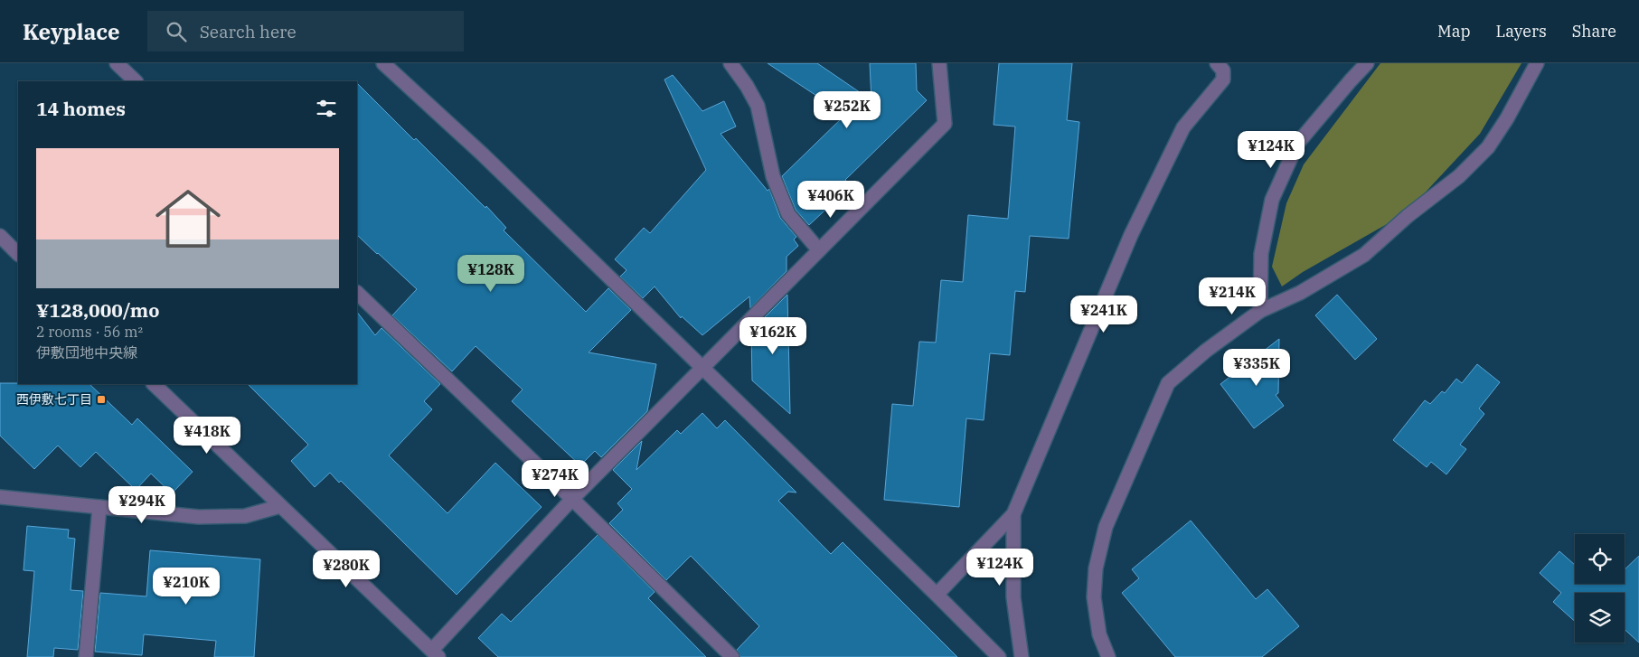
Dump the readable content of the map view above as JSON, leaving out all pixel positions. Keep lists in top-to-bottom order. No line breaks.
{"places":{"transit":["西伊敷七丁目"]},"page":{"header":"Keyplace","search":"Search here","nav":["Map","Layers","Share"],"heading":"14 homes","price":["¥252K","¥124K","¥406K","¥128K","¥214K","¥241K","¥162K","¥335K","¥418K","¥274K","¥294K","¥124K","¥280K","¥210K"],"list":[{"name":"¥128,000/mo","note":"2 rooms · 56 m² · 伊敷団地中央線"}]}}
